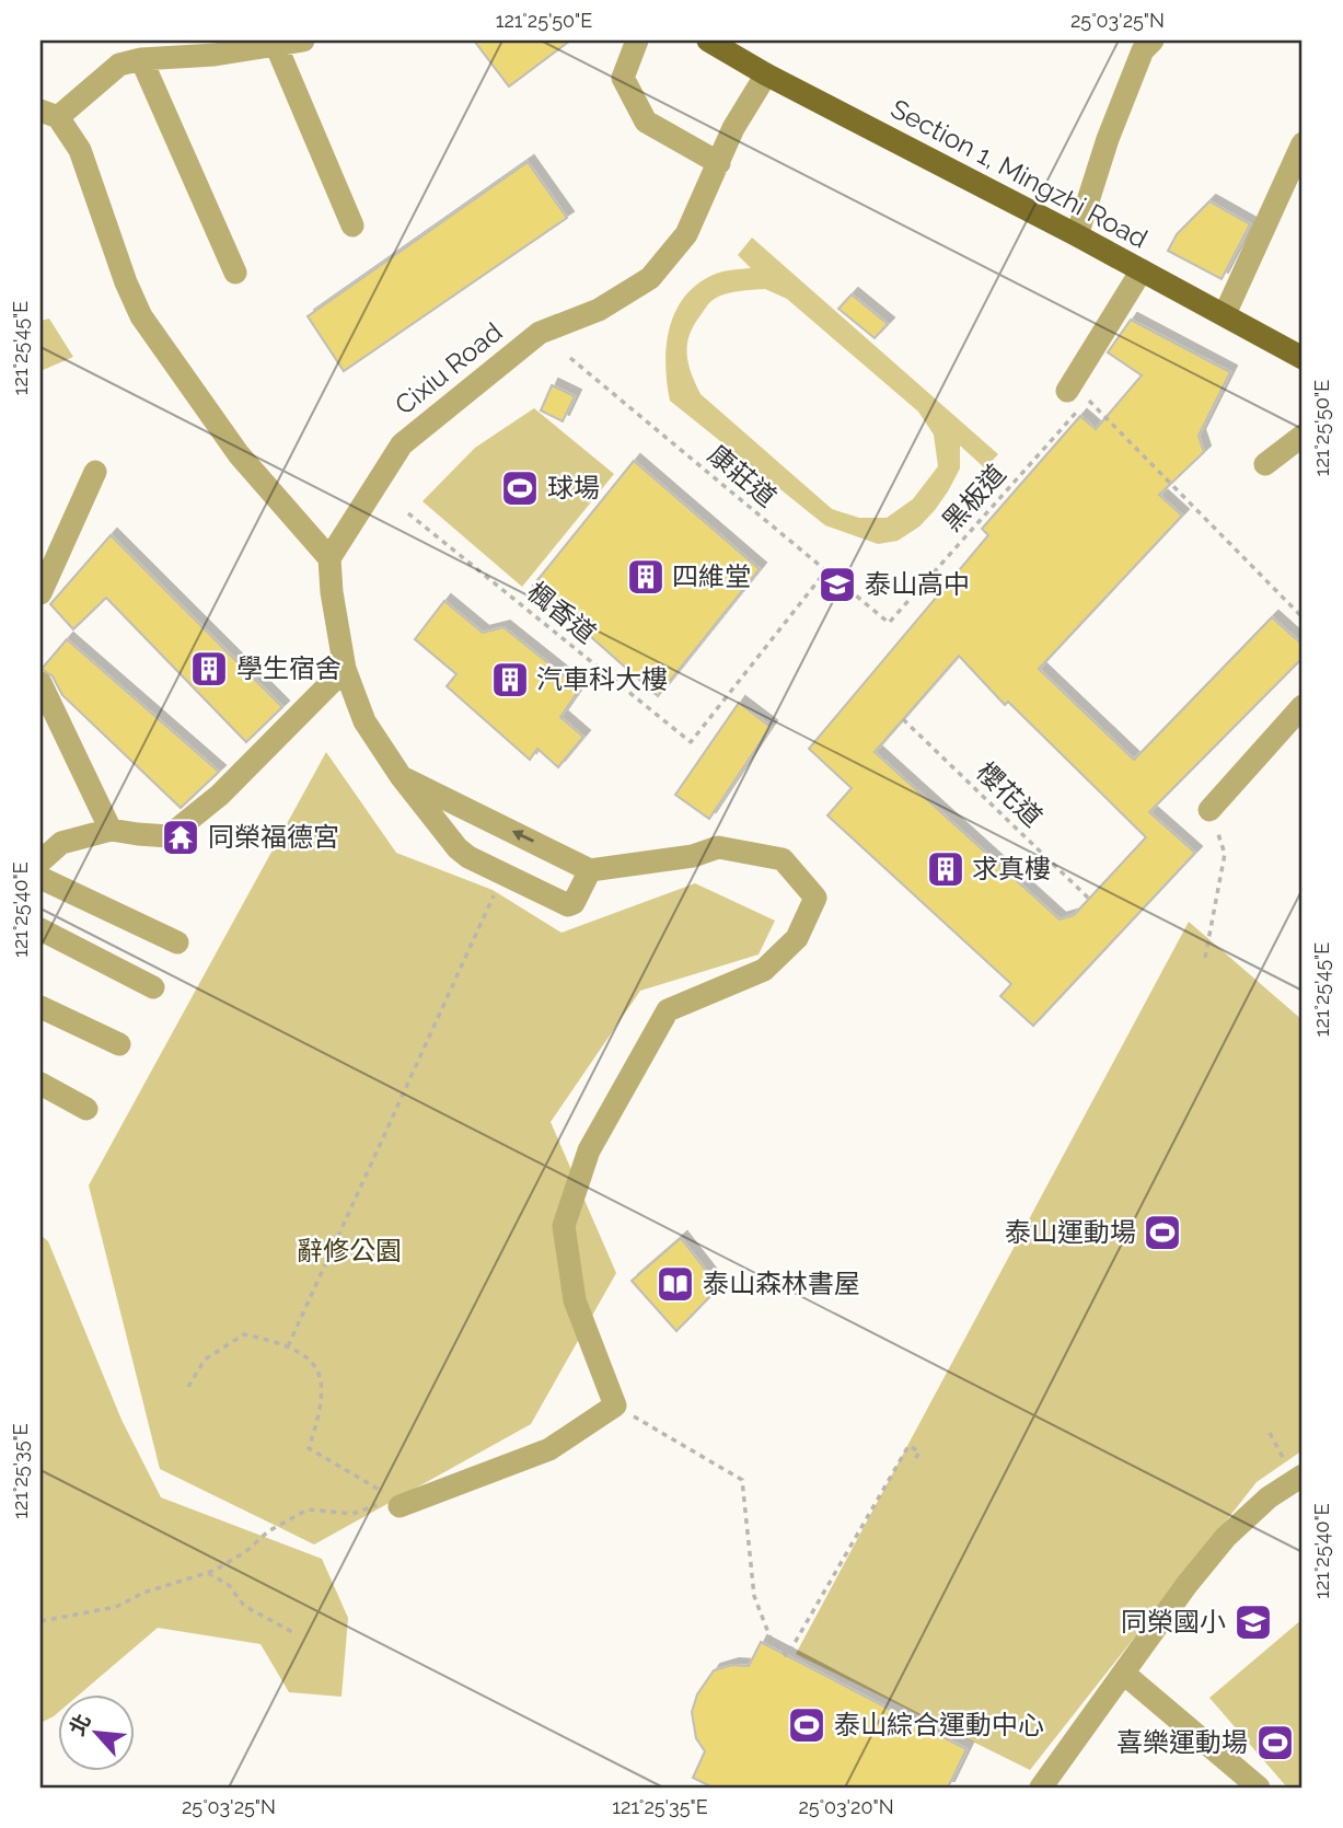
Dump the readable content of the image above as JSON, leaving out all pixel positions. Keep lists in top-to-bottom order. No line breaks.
{"streets":{"main road":["Section 1, Mingzhi Road"],"street":["Cixiu Road"],"path":["康莊道","黑板道","楓香道","櫻花道"]},"crossings":[["Section 1, Mingzhi Road","Cixiu Road"],["康莊道","黑板道"],["康莊道","楓香道"]],"parks":["辭修公園"],"places":{"sports":["球場","泰山運動場","泰山綜合運動中心","喜樂運動場"],"building":["四維堂","學生宿舍","汽車科大樓","求真樓"],"school or university":["泰山高中","同榮國小"],"temple":["同榮福德宮"],"library":["泰山森林書屋"]},"north":"top left","coordinates":["121°25'50\"E","25°03'25\"N","121°25'45\"E","121°25'40\"E","121°25'35\"E","25°03'20\"N"]}
